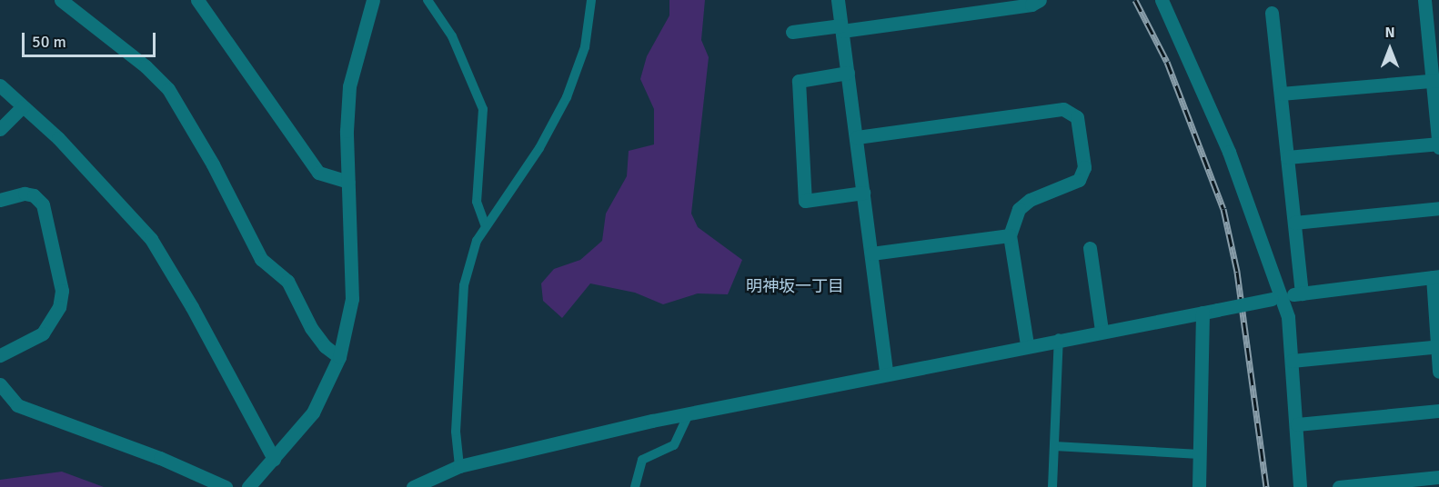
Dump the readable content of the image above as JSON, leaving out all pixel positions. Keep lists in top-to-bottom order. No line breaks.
{"districts":["明神坂一丁目"],"scale_bar":"50 m","north":"top"}
